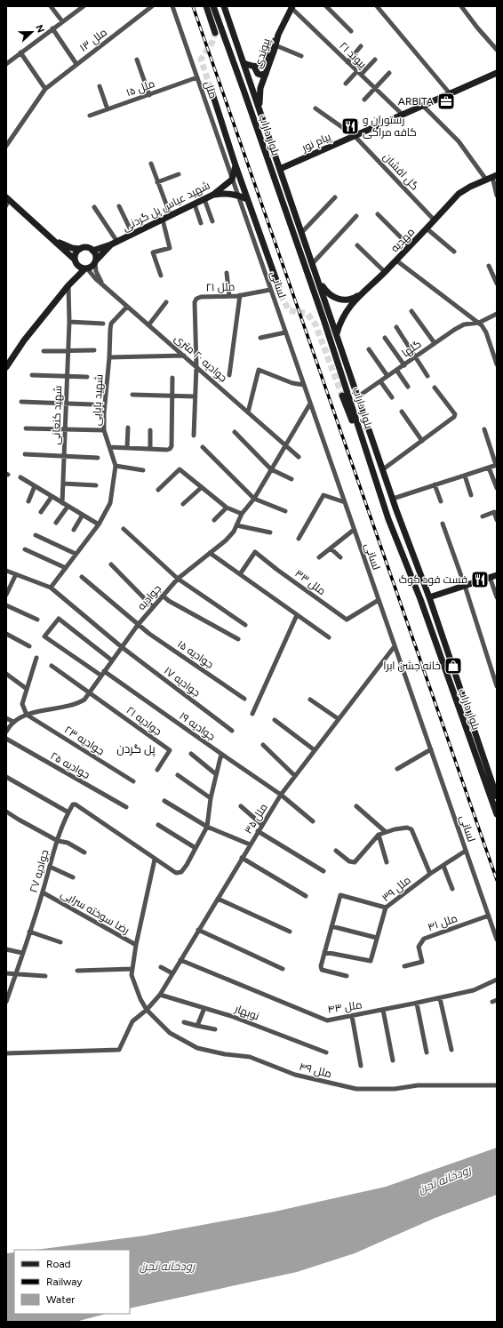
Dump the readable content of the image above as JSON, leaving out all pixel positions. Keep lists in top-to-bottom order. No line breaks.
{"streets":{"main road":["پیوندی","بلوار داراب","پیام نور","شهید عباس پل گردنی","مهدیه"],"street":["ملل ۱۳","پیوند ۲۱","ملل ۱۵","ملل","گل افشان","لسانی","ملل ۲۱","گلها","جوادیه ۲۰ متری","شهید بابایی","شهید کنعانی","ملل ۳۳","جوادیه","جوادیه ۱۵","جوادیه ۱۷","جوادیه ۲۱","جوادیه ۱۹","جوادیه ۲۳","جوادیه ۲۵","ملل ۳۵","جوادیه ۲۷","ملل ۳۹","رضا سوخته سرایی","ملل ۴۱","ملل ۴۳","نوبهار","ملل ۴۹"]},"crossings":[["پیوندی","پیوند ۲۱"],["پیوندی","بلوار داراب"],["پیوند ۲۱","پیام نور"],["ملل ۱۵","ملل"],["ملل","شهید عباس پل گردنی"],["ملل","لسانی"],["بلوار داراب","پیام نور"],["بلوار داراب","مهدیه"],["بلوار داراب","گلها"],["پیام نور","گل افشان"],["گل افشان","مهدیه"],["شهید عباس پل گردنی","لسانی"],["شهید عباس پل گردنی","جوادیه ۲۰ متری"],["لسانی","ملل ۲۱"],["لسانی","ملل ۳۳"],["لسانی","جوادیه"],["لسانی","ملل ۳۵"],["لسانی","ملل ۳۹"],["لسانی","ملل ۴۱"],["ملل ۲۱","جوادیه ۲۰ متری"],["جوادیه ۲۰ متری","شهید بابایی"],["جوادیه ۲۰ متری","جوادیه"],["شهید بابایی","جوادیه ۱۷"],["جوادیه","جوادیه ۱۵"],["جوادیه","جوادیه ۱۷"],["جوادیه","جوادیه ۲۱"],["جوادیه","جوادیه ۱۹"],["جوادیه","جوادیه ۲۳"],["جوادیه ۱۹","ملل ۳۵"],["ملل ۳۵","رضا سوخته سرایی"],["ملل ۳۵","ملل ۴۳"],["ملل ۳۵","نوبهار"],["ملل ۳۵","ملل ۴۹"],["جوادیه ۲۷","رضا سوخته سرایی"],["رضا سوخته سرایی","ملل ۴۹"]],"districts":["پل گردن"],"water":["رودخانه تجن"],"places":{"office":["ARBITA"],"restaurant":["رستوران و کافه مراکی","فست فود کوک"],"shop":["خانه جشن ابرا"]},"legend":["Road","Railway","Water"],"north":"right"}
